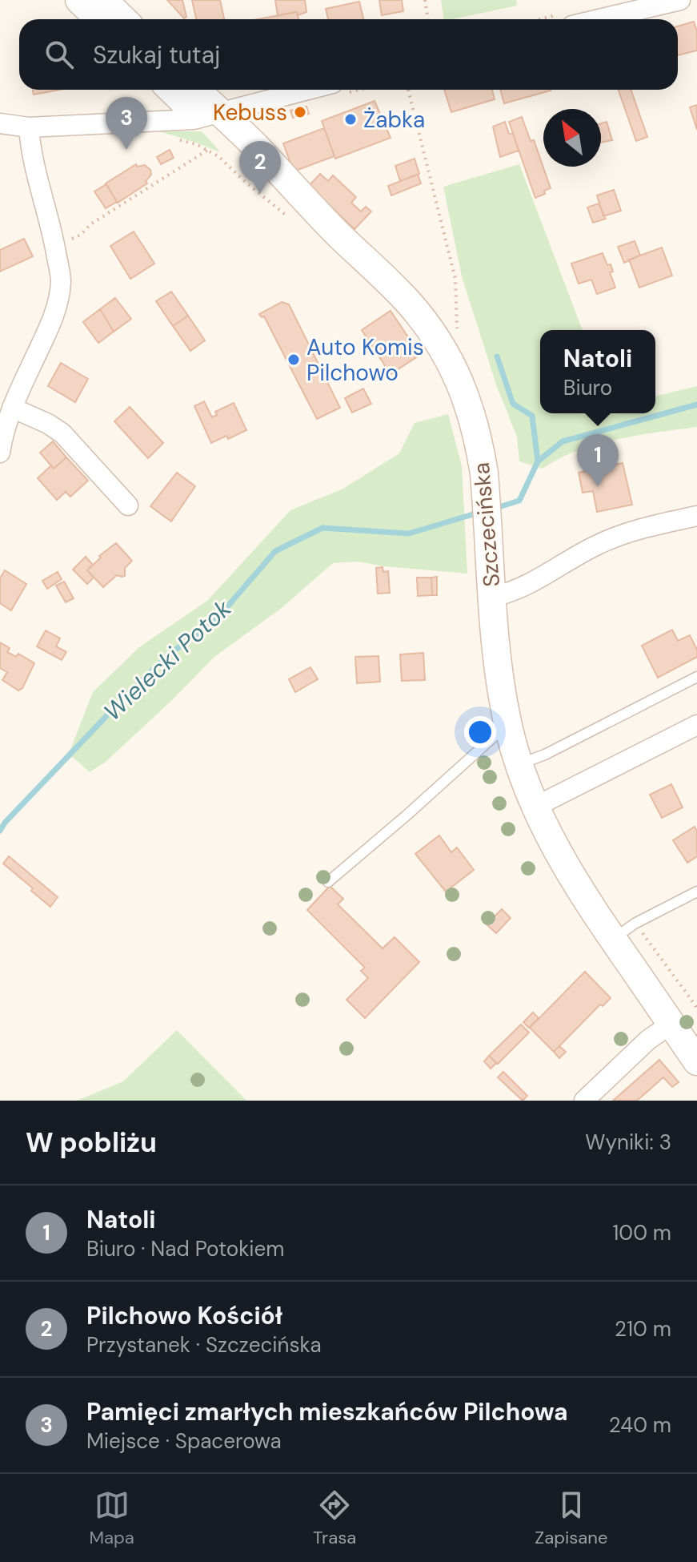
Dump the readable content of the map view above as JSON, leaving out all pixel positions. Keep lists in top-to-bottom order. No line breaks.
{"streets":{"main road":["Szczecińska"]},"water":["Wielecki Potok"],"places":["Kebuss","Żabka","Auto Komis Pilchowo"],"north":"top left","page":{"search":"Szukaj tutaj","pins":["3","2","1"],"popup":["Natoli","Biuro"],"heading":["W pobliżu","Wyniki: 3"],"list":[{"mark":"1","name":"Natoli","note":"Biuro · Nad Potokiem","value":"100 m"},{"mark":"2","name":"Pilchowo Kościół","note":"Przystanek · Szczecińska","value":"210 m"},{"mark":"3","name":"Pamięci zmarłych mieszkańców Pilchowa","note":"Miejsce · Spacerowa","value":"240 m"}],"nav":["Mapa","Trasa","Zapisane"]}}
